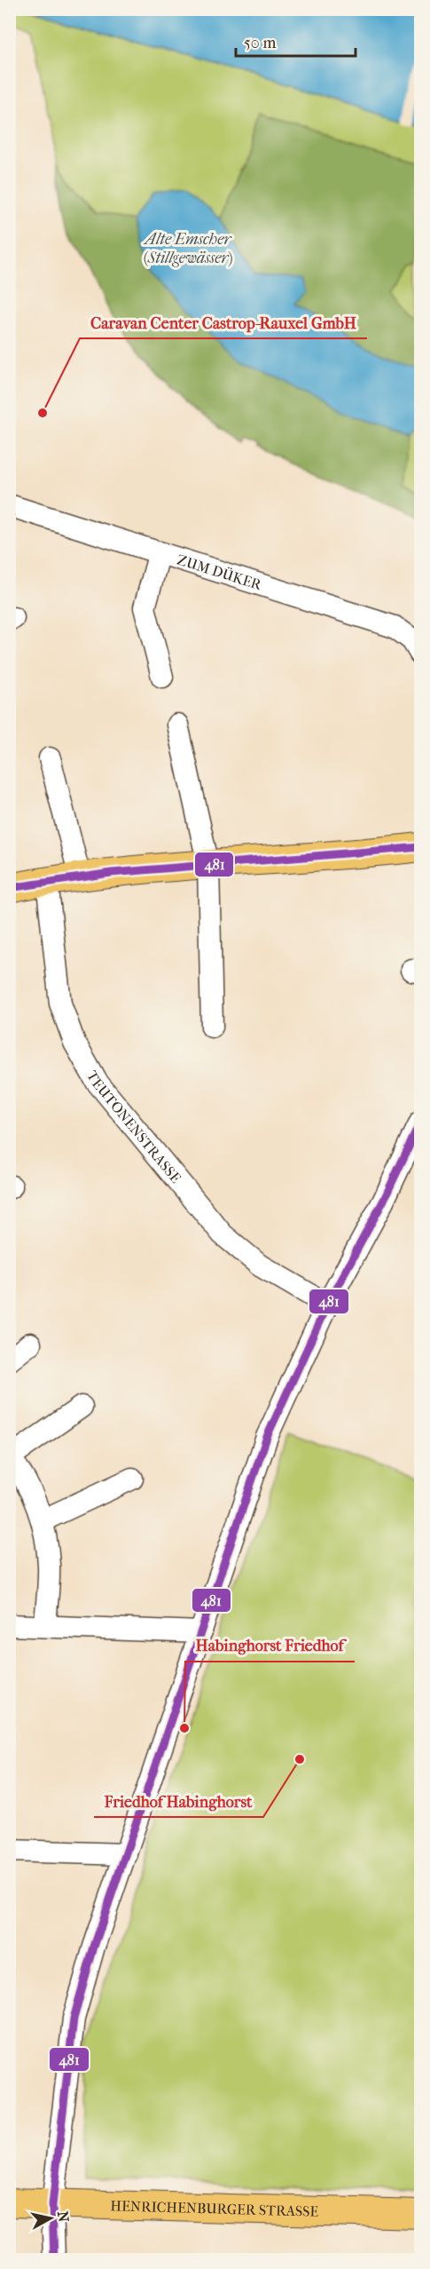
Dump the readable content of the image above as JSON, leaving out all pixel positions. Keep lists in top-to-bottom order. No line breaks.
{"streets":{"main road":["HENRICHENBURGER STRASSE"],"street":["ZUM DÜKER","TEUTONENSTRASSE"]},"water":["Alte Emscher (Stillgewässer)"],"places":["Caravan Center Castrop-Rauxel GmbH","Habinghorst Friedhof","Friedhof Habinghorst"],"lines":["transit line 481"],"scale_bar":"50 m","north":"right"}
